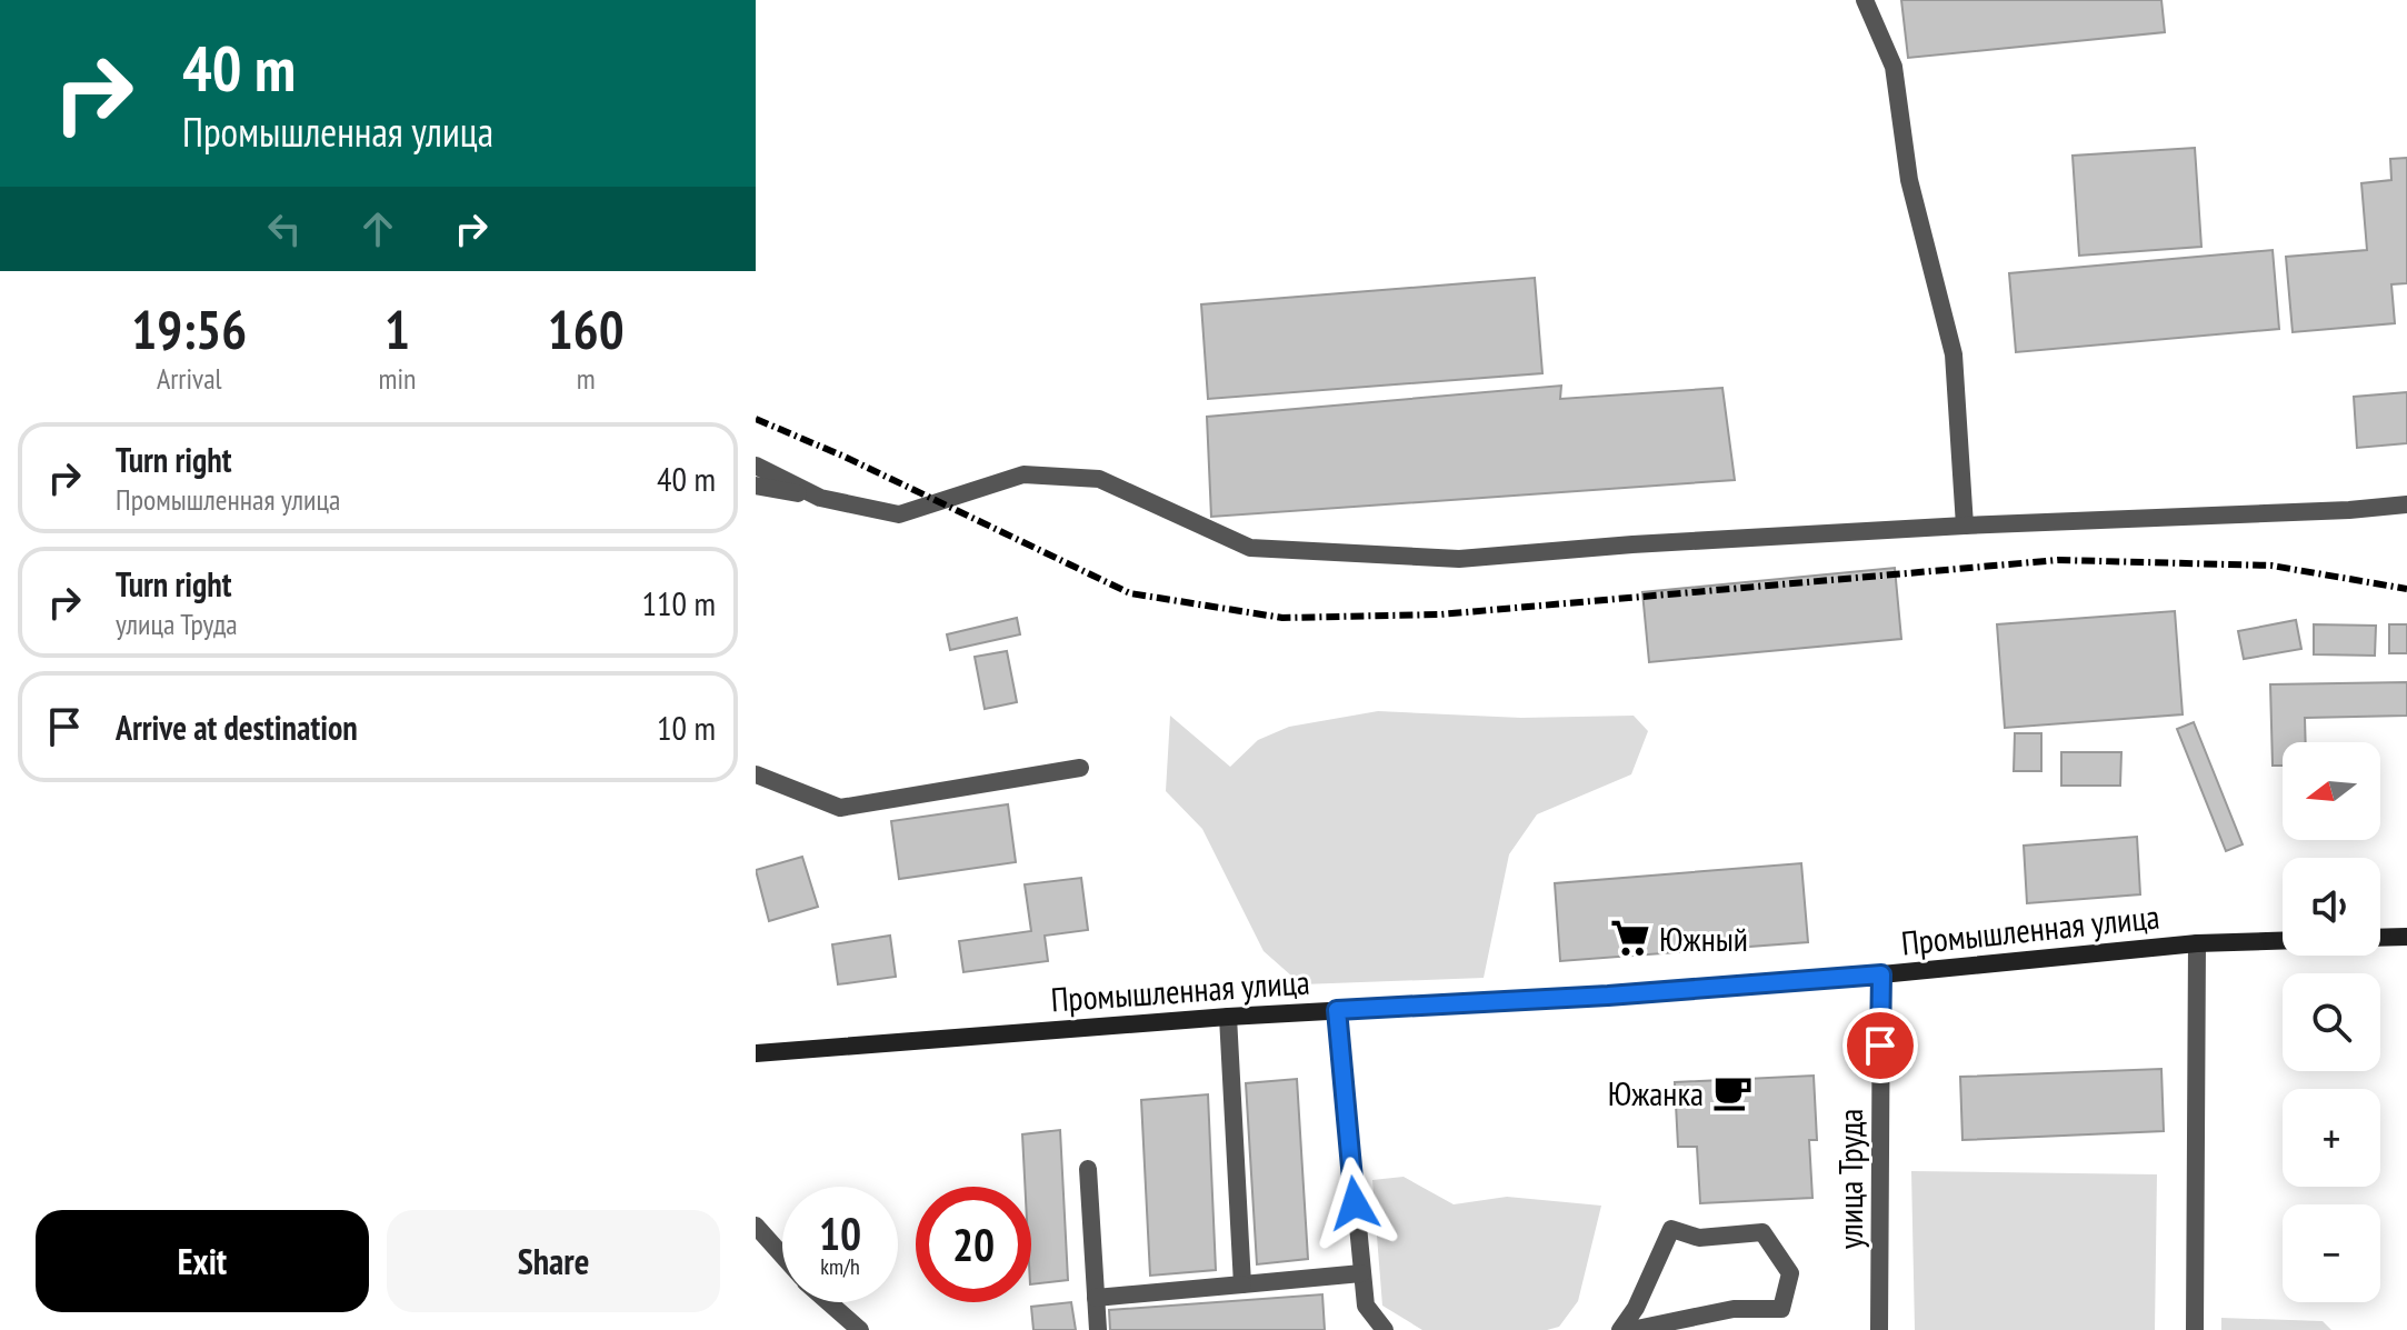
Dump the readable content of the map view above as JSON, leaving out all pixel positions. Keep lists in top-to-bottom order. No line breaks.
{"streets":{"main road":["Промышленная улица"],"street":["улица Труда"]},"crossings":[["Промышленная улица","улица Труда"]],"places":{"supermarket":["Южный"],"cafe":["Южанка"]},"north":"left","page":{"turn":["40 m","Промышленная улица"],"eta":["19:56","Arrival","1","min","160","m"],"list":[{"name":"Turn right","note":"Промышленная улица","value":"40 m"},{"name":"Turn right","note":"улица Труда","value":"110 m"},{"name":"Arrive at destination","value":"10 m"}],"map_buttons":["+","−"],"speed":"10 km/h","limit":"20","buttons":["Exit","Share"]}}
